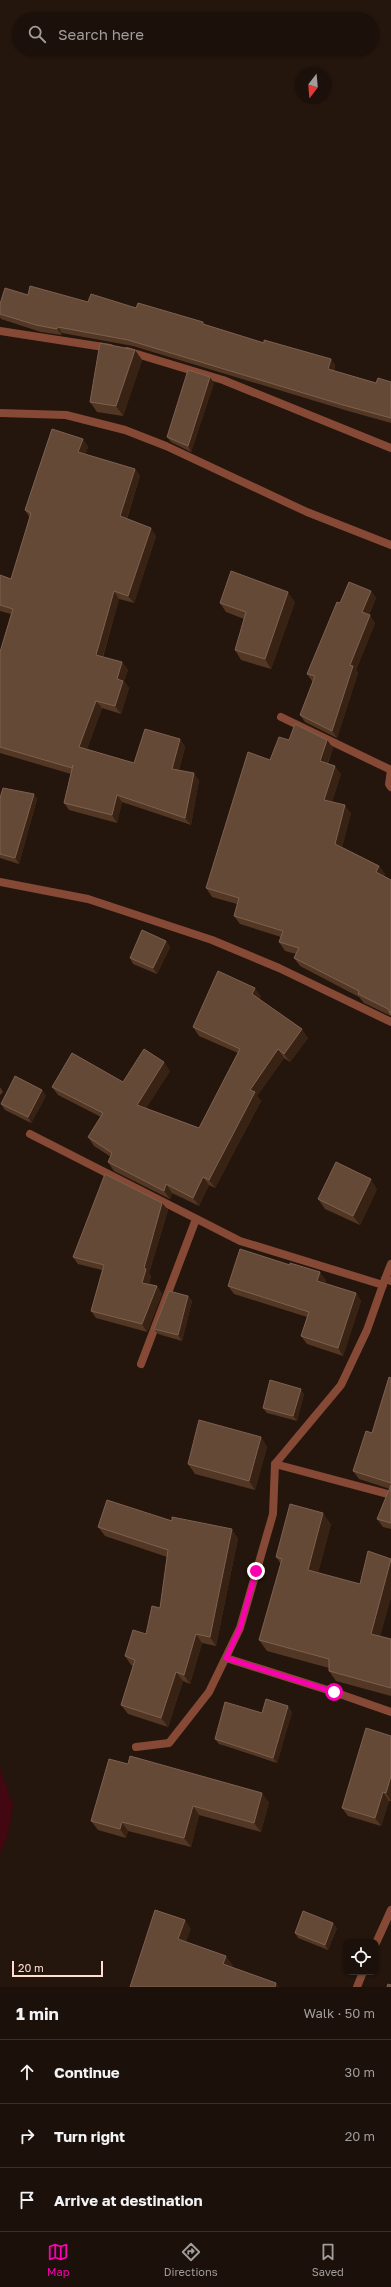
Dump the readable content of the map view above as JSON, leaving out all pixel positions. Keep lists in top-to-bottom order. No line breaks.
{"scale_bar":"20 m","north":"bottom","page":{"search":"Search here","scale":"20 m","heading":["1 min","Walk · 50 m"],"list":[["Continue","30 m"],["Turn right","20 m"],"Arrive at destination"],"nav":["Map","Directions","Saved"]}}
